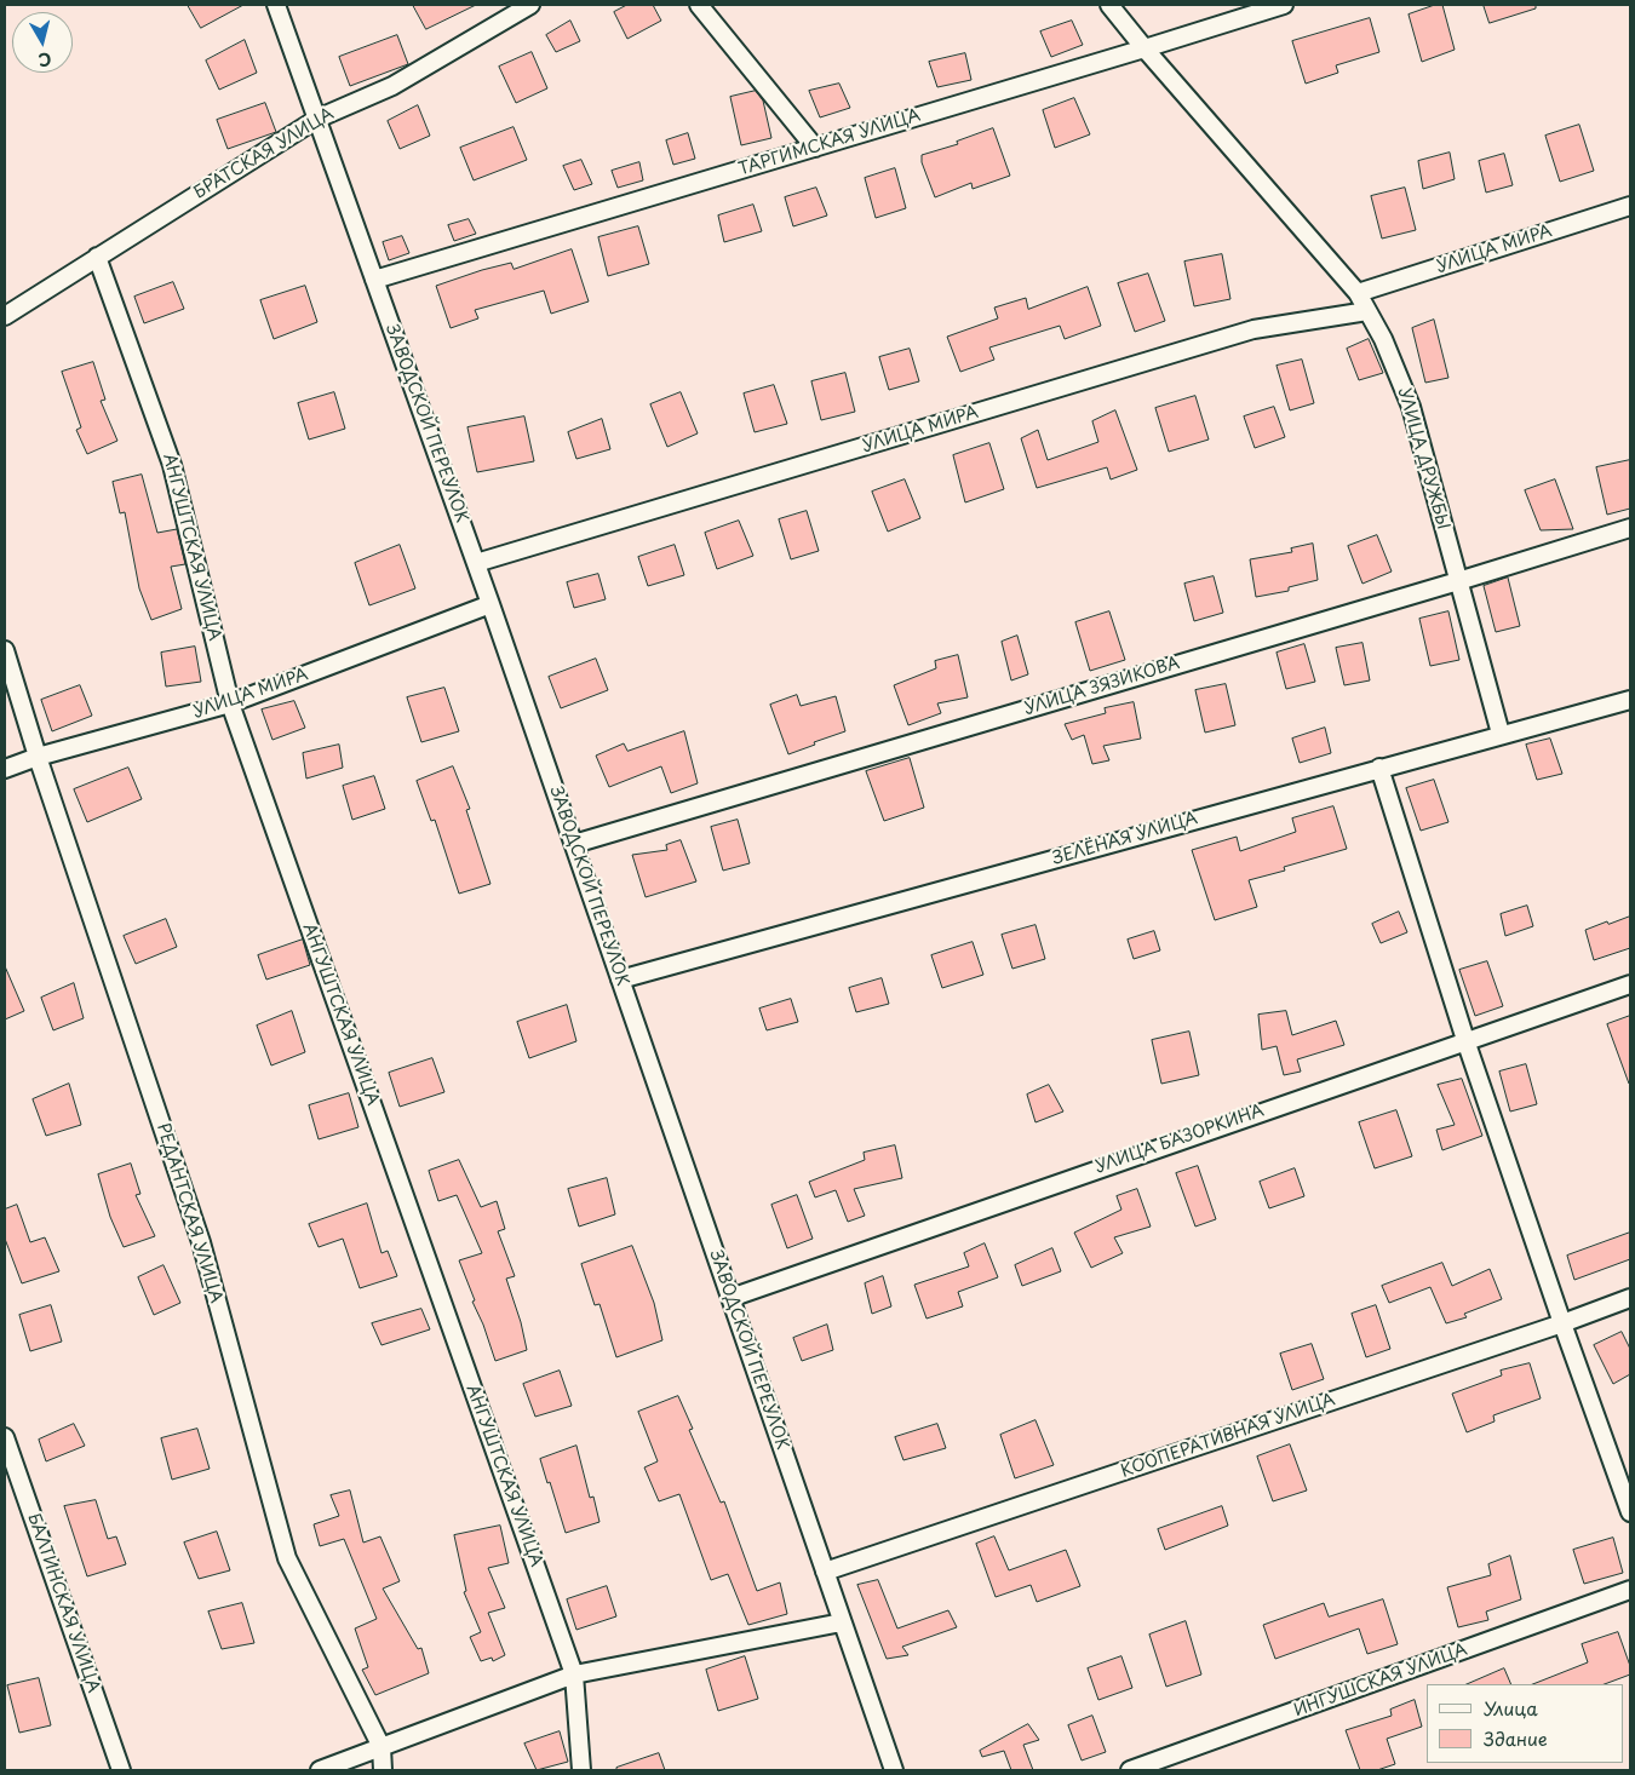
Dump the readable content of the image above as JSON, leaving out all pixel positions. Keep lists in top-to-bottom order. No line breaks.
{"streets":{"street":["ТАРГИМСКАЯ УЛИЦА","БРАТСКАЯ УЛИЦА","УЛИЦА МИРА","ЗАВОДСКОЙ ПЕРЕУЛОК","УЛИЦА ДРУЖБЫ","АНГУШТСКАЯ УЛИЦА","УЛИЦА ЗЯЗИКОВА","ЗЕЛЁНАЯ УЛИЦА","УЛИЦА БАЗОРКИНА","РЕДАНТСКАЯ УЛИЦА","КООПЕРАТИВНАЯ УЛИЦА","БАЛТИНСКАЯ УЛИЦА","ИНГУШСКАЯ УЛИЦА"]},"crossings":[["ТАРГИМСКАЯ УЛИЦА","ЗАВОДСКОЙ ПЕРЕУЛОК"],["ТАРГИМСКАЯ УЛИЦА","УЛИЦА ДРУЖБЫ"],["БРАТСКАЯ УЛИЦА","ЗАВОДСКОЙ ПЕРЕУЛОК"],["БРАТСКАЯ УЛИЦА","АНГУШТСКАЯ УЛИЦА"],["УЛИЦА МИРА","ЗАВОДСКОЙ ПЕРЕУЛОК"],["УЛИЦА МИРА","УЛИЦА ДРУЖБЫ"],["УЛИЦА МИРА","АНГУШТСКАЯ УЛИЦА"],["УЛИЦА МИРА","РЕДАНТСКАЯ УЛИЦА"],["ЗАВОДСКОЙ ПЕРЕУЛОК","УЛИЦА ЗЯЗИКОВА"],["ЗАВОДСКОЙ ПЕРЕУЛОК","ЗЕЛЁНАЯ УЛИЦА"],["ЗАВОДСКОЙ ПЕРЕУЛОК","УЛИЦА БАЗОРКИНА"],["ЗАВОДСКОЙ ПЕРЕУЛОК","КООПЕРАТИВНАЯ УЛИЦА"],["УЛИЦА ДРУЖБЫ","УЛИЦА ЗЯЗИКОВА"],["УЛИЦА ДРУЖБЫ","ЗЕЛЁНАЯ УЛИЦА"]],"legend":["Улица","Здание"],"north":"bottom"}
